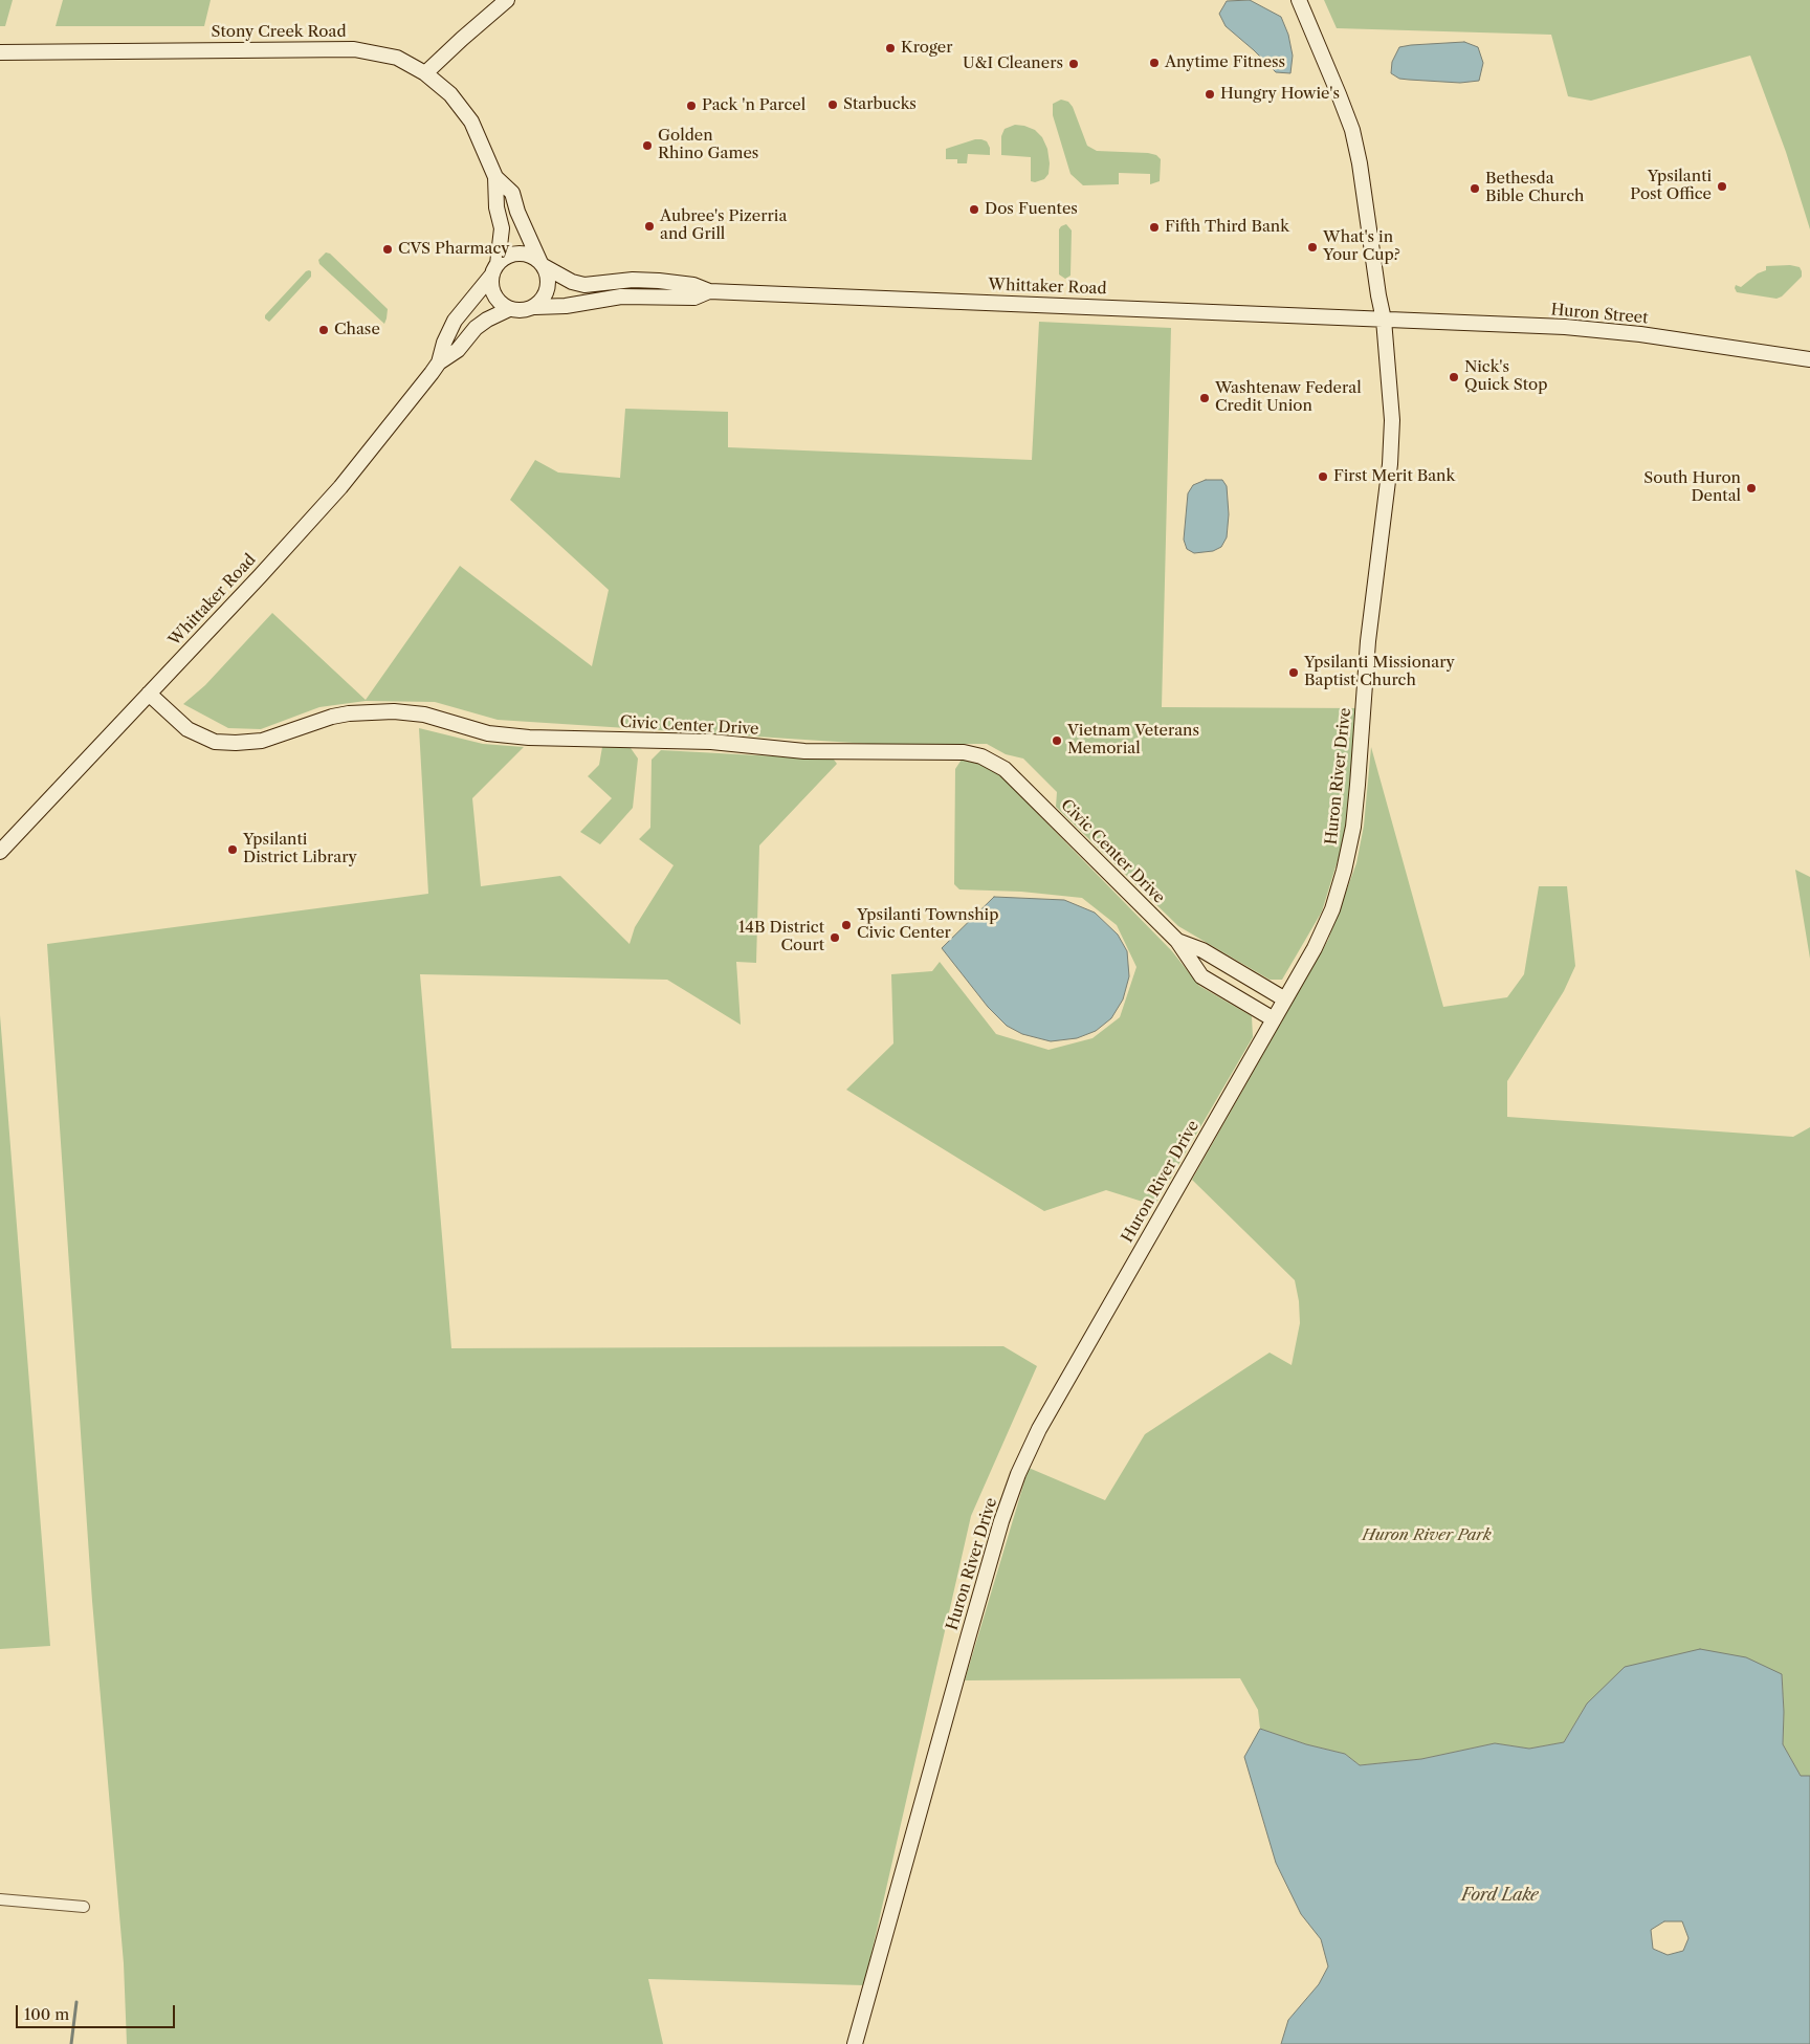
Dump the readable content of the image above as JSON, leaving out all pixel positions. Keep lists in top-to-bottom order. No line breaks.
{"streets":{"main road":["Stony Creek Road","Whittaker Road","Huron Street","Civic Center Drive","Huron River Drive"]},"crossings":[["Stony Creek Road","Whittaker Road"],["Whittaker Road","Huron Street"],["Whittaker Road","Civic Center Drive"],["Whittaker Road","Huron River Drive"],["Huron Street","Huron River Drive"],["Civic Center Drive","Huron River Drive"]],"water":["Ford Lake"],"parks":["Huron River Park"],"places":["Kroger","Anytime Fitness","U&I Cleaners","Hungry Howie's","Starbucks","Pack 'n Parcel","Golden Rhino Games","Ypsilanti Post Office","Bethesda Bible Church","Dos Fuentes","Aubree's Pizerria and Grill","Fifth Third Bank","What's in Your Cup?","CVS Pharmacy","Chase","Nick's Quick Stop","Washtenaw Federal Credit Union","First Merit Bank","South Huron Dental","Ypsilanti Missionary Baptist Church","Vietnam Veterans Memorial","Ypsilanti District Library","Ypsilanti Township Civic Center","14B District Court"],"scale_bar":"100 m"}
